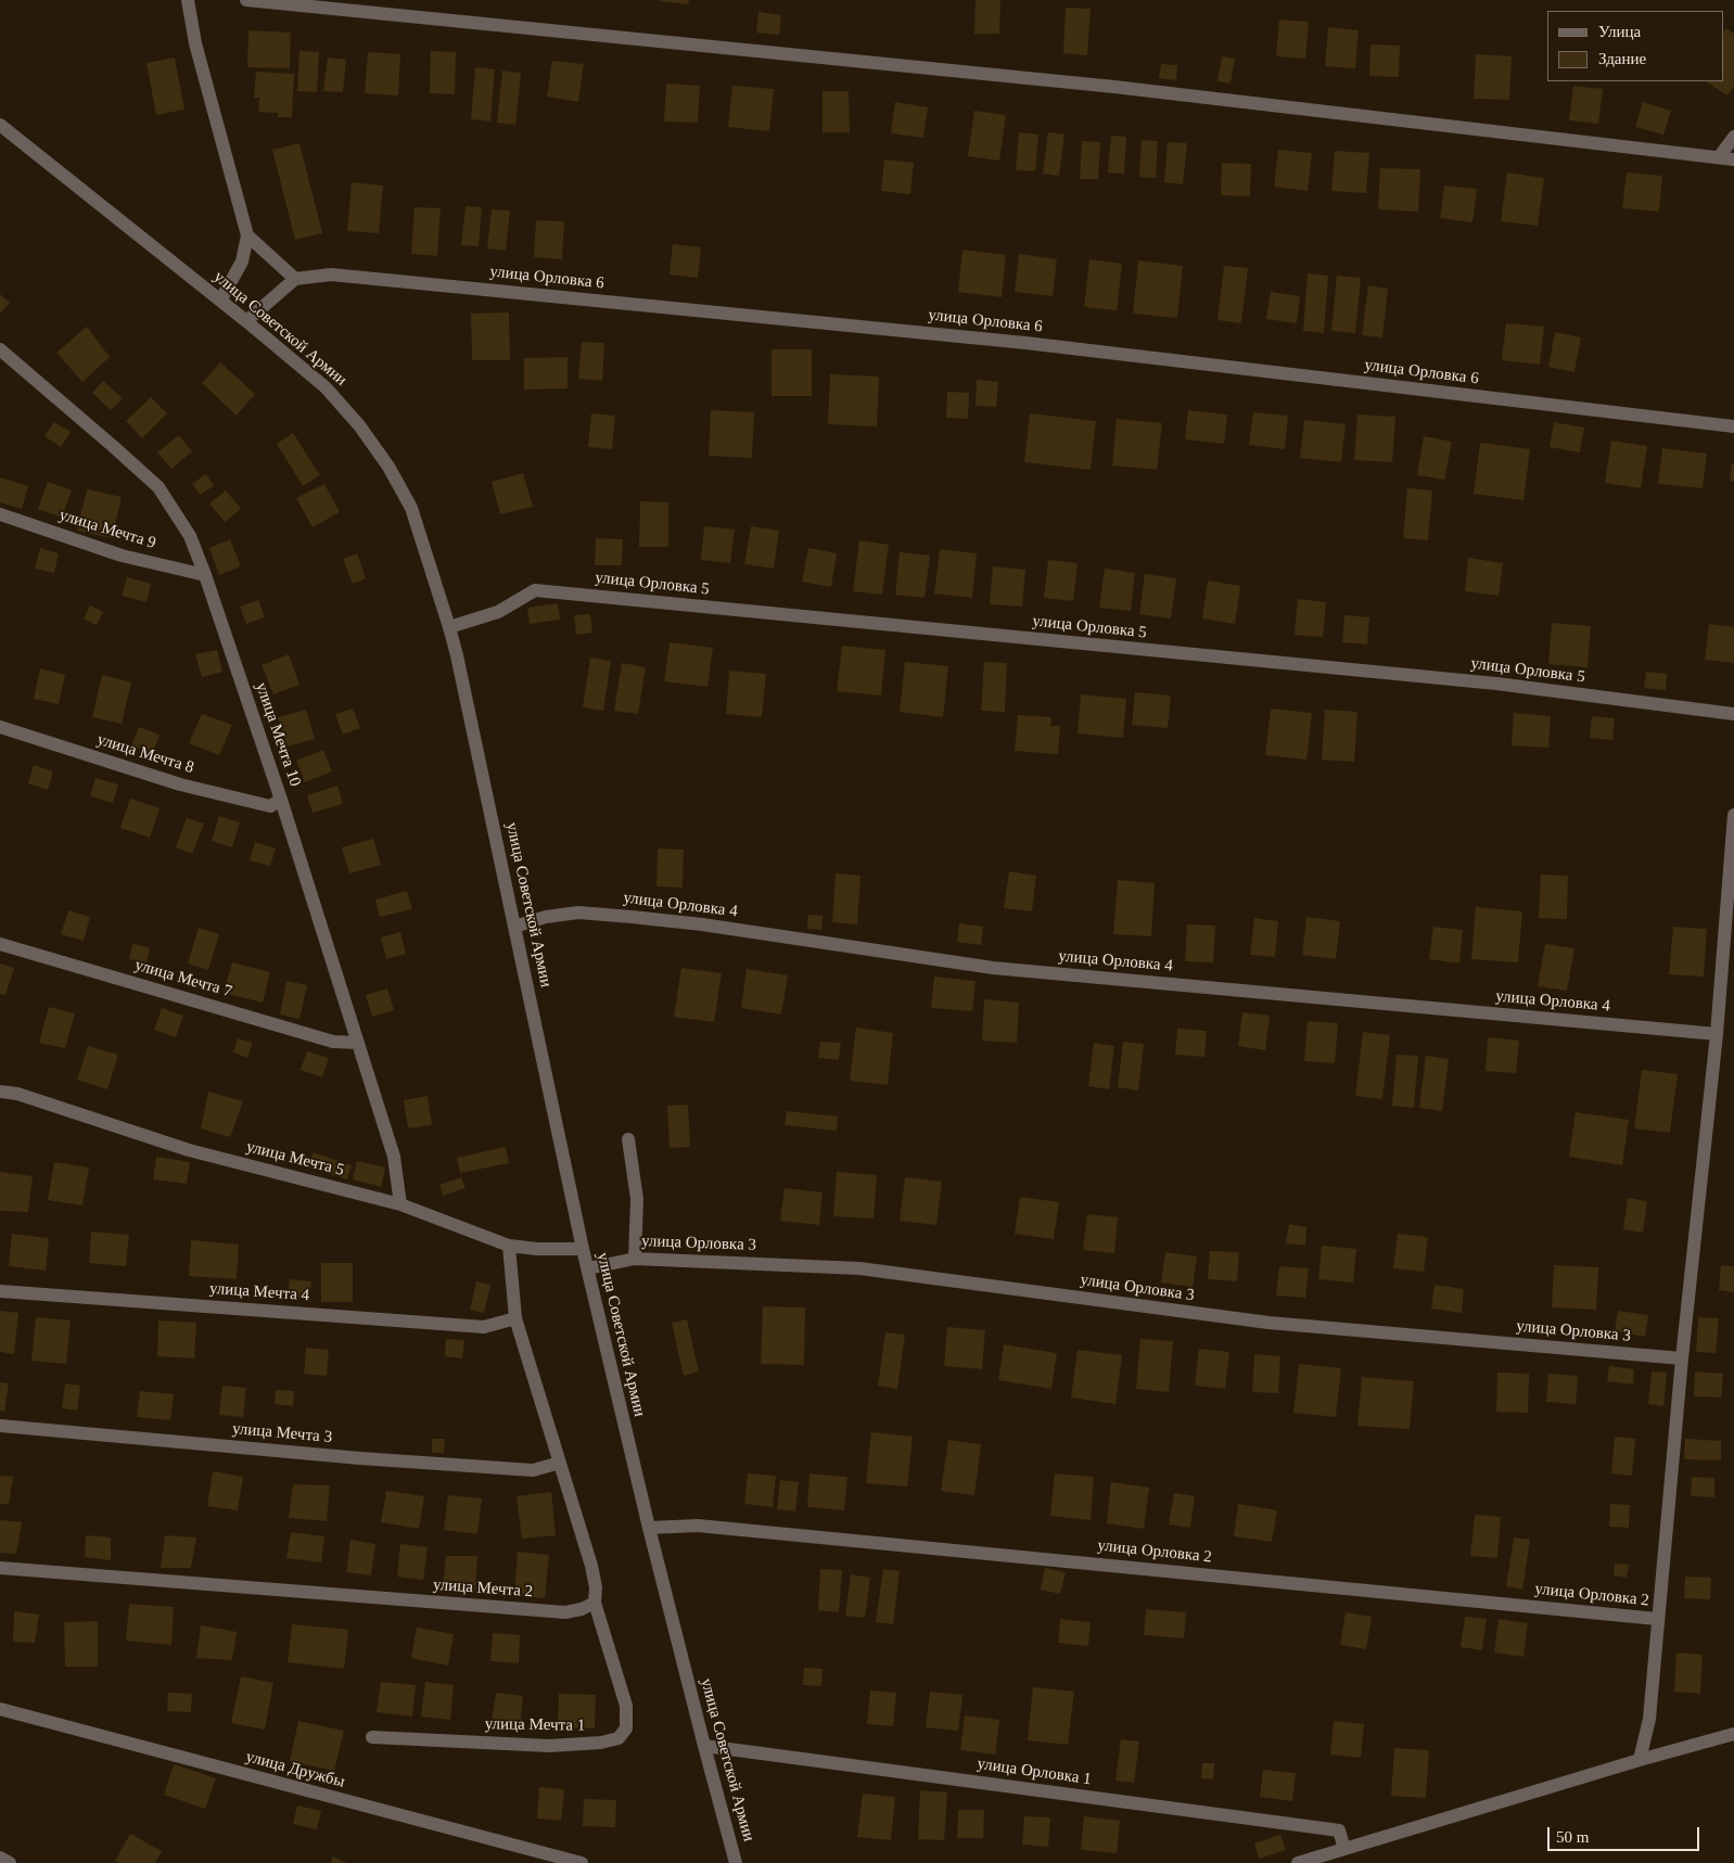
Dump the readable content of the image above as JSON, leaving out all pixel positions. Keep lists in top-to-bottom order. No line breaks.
{"streets":{"street":["улица Орловка 6","улица Советской Армии","улица Мечта 9","улица Орловка 5","улица Мечта 10","улица Мечта 8","улица Орловка 4","улица Мечта 7","улица Мечта 5","улица Орловка 3","улица Мечта 4","улица Мечта 3","улица Орловка 2","улица Мечта 2","улица Мечта 1","улица Дружбы","улица Орловка 1"]},"crossings":[["улица Советской Армии","улица Орловка 5"],["улица Советской Армии","улица Орловка 4"],["улица Советской Армии","улица Мечта 5"],["улица Советской Армии","улица Орловка 3"],["улица Советской Армии","улица Орловка 2"],["улица Советской Армии","улица Орловка 1"],["улица Мечта 9","улица Мечта 10"],["улица Мечта 10","улица Мечта 8"],["улица Мечта 10","улица Мечта 7"],["улица Мечта 10","улица Мечта 5"],["улица Мечта 2","улица Мечта 1"]],"legend":["Улица","Здание"],"scale_bar":"50 m"}
